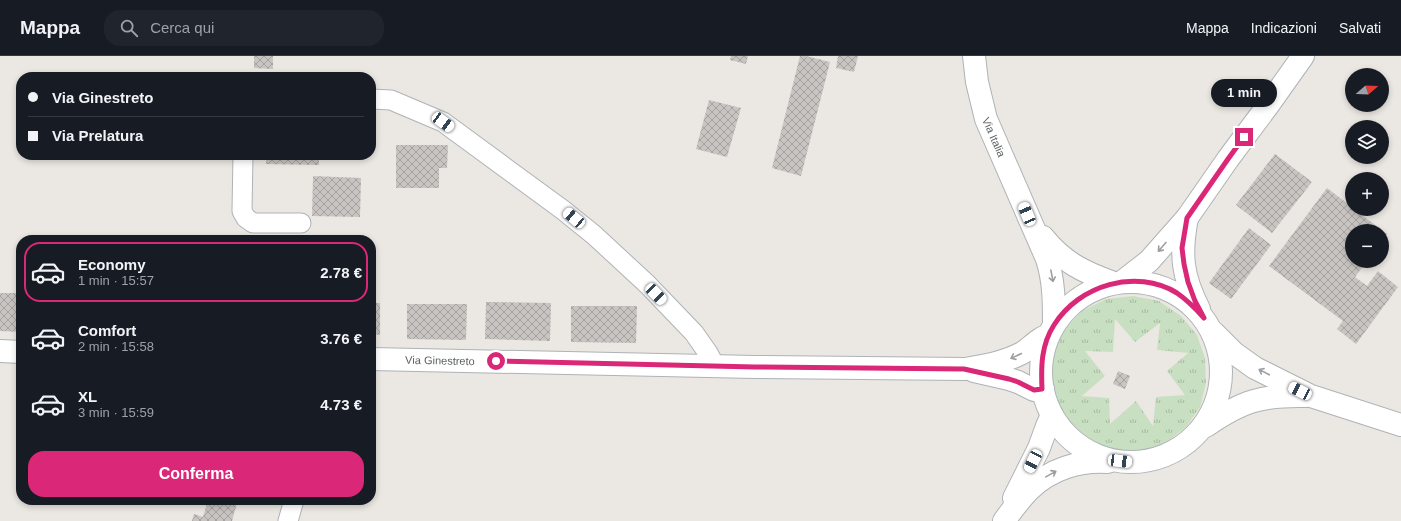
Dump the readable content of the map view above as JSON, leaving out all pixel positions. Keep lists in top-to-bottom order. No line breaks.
{"streets":{"street":["Via Italia","Via Ginestreto"]},"crossings":[["Via Italia","Via Ginestreto"]],"north":"right","page":{"header":"Mappa","search":"Cerca qui","nav":["Mappa","Indicazioni","Salvati"],"map_buttons":["+","−"],"banner":["Via Ginestreto","Via Prelatura"],"bubble":"1 min","list":[{"name":"Economy","note":"1 min · 15:57","value":"2.78 €"},{"name":"Comfort","note":"2 min · 15:58","value":"3.76 €"},{"name":"XL","note":"3 min · 15:59","value":"4.73 €"}],"buttons":"Conferma"}}
